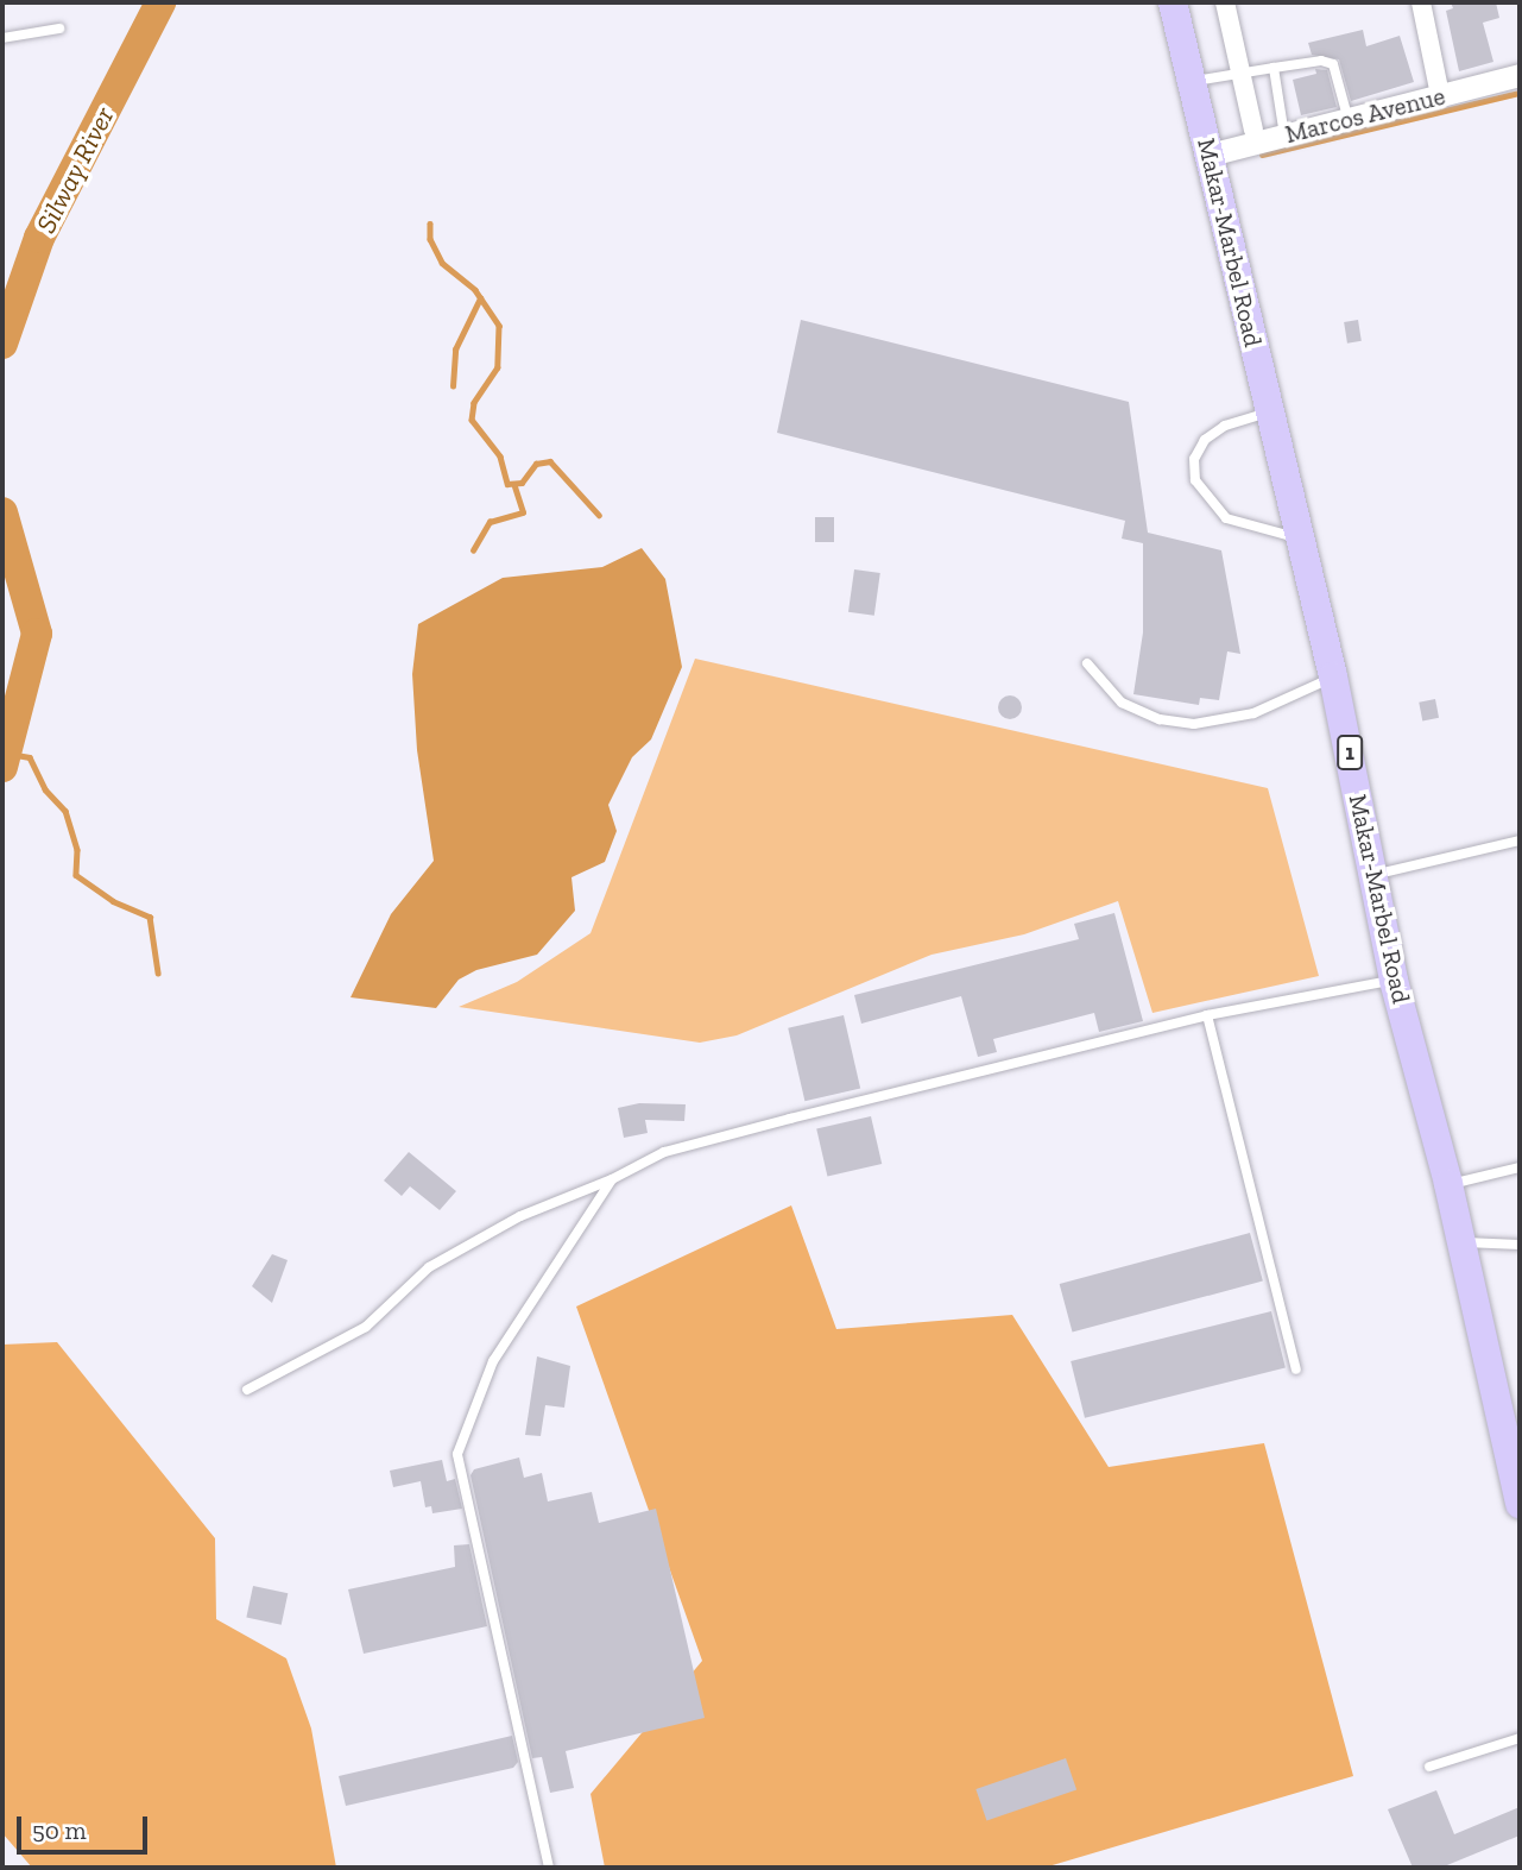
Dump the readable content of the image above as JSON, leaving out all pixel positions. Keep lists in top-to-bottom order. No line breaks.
{"streets":{"main road":["Makar-Marbel Road","1"],"street":["Marcos Avenue"]},"crossings":[["Marcos Avenue","Makar-Marbel Road"]],"water":["Silway River"],"scale_bar":"50 m"}
